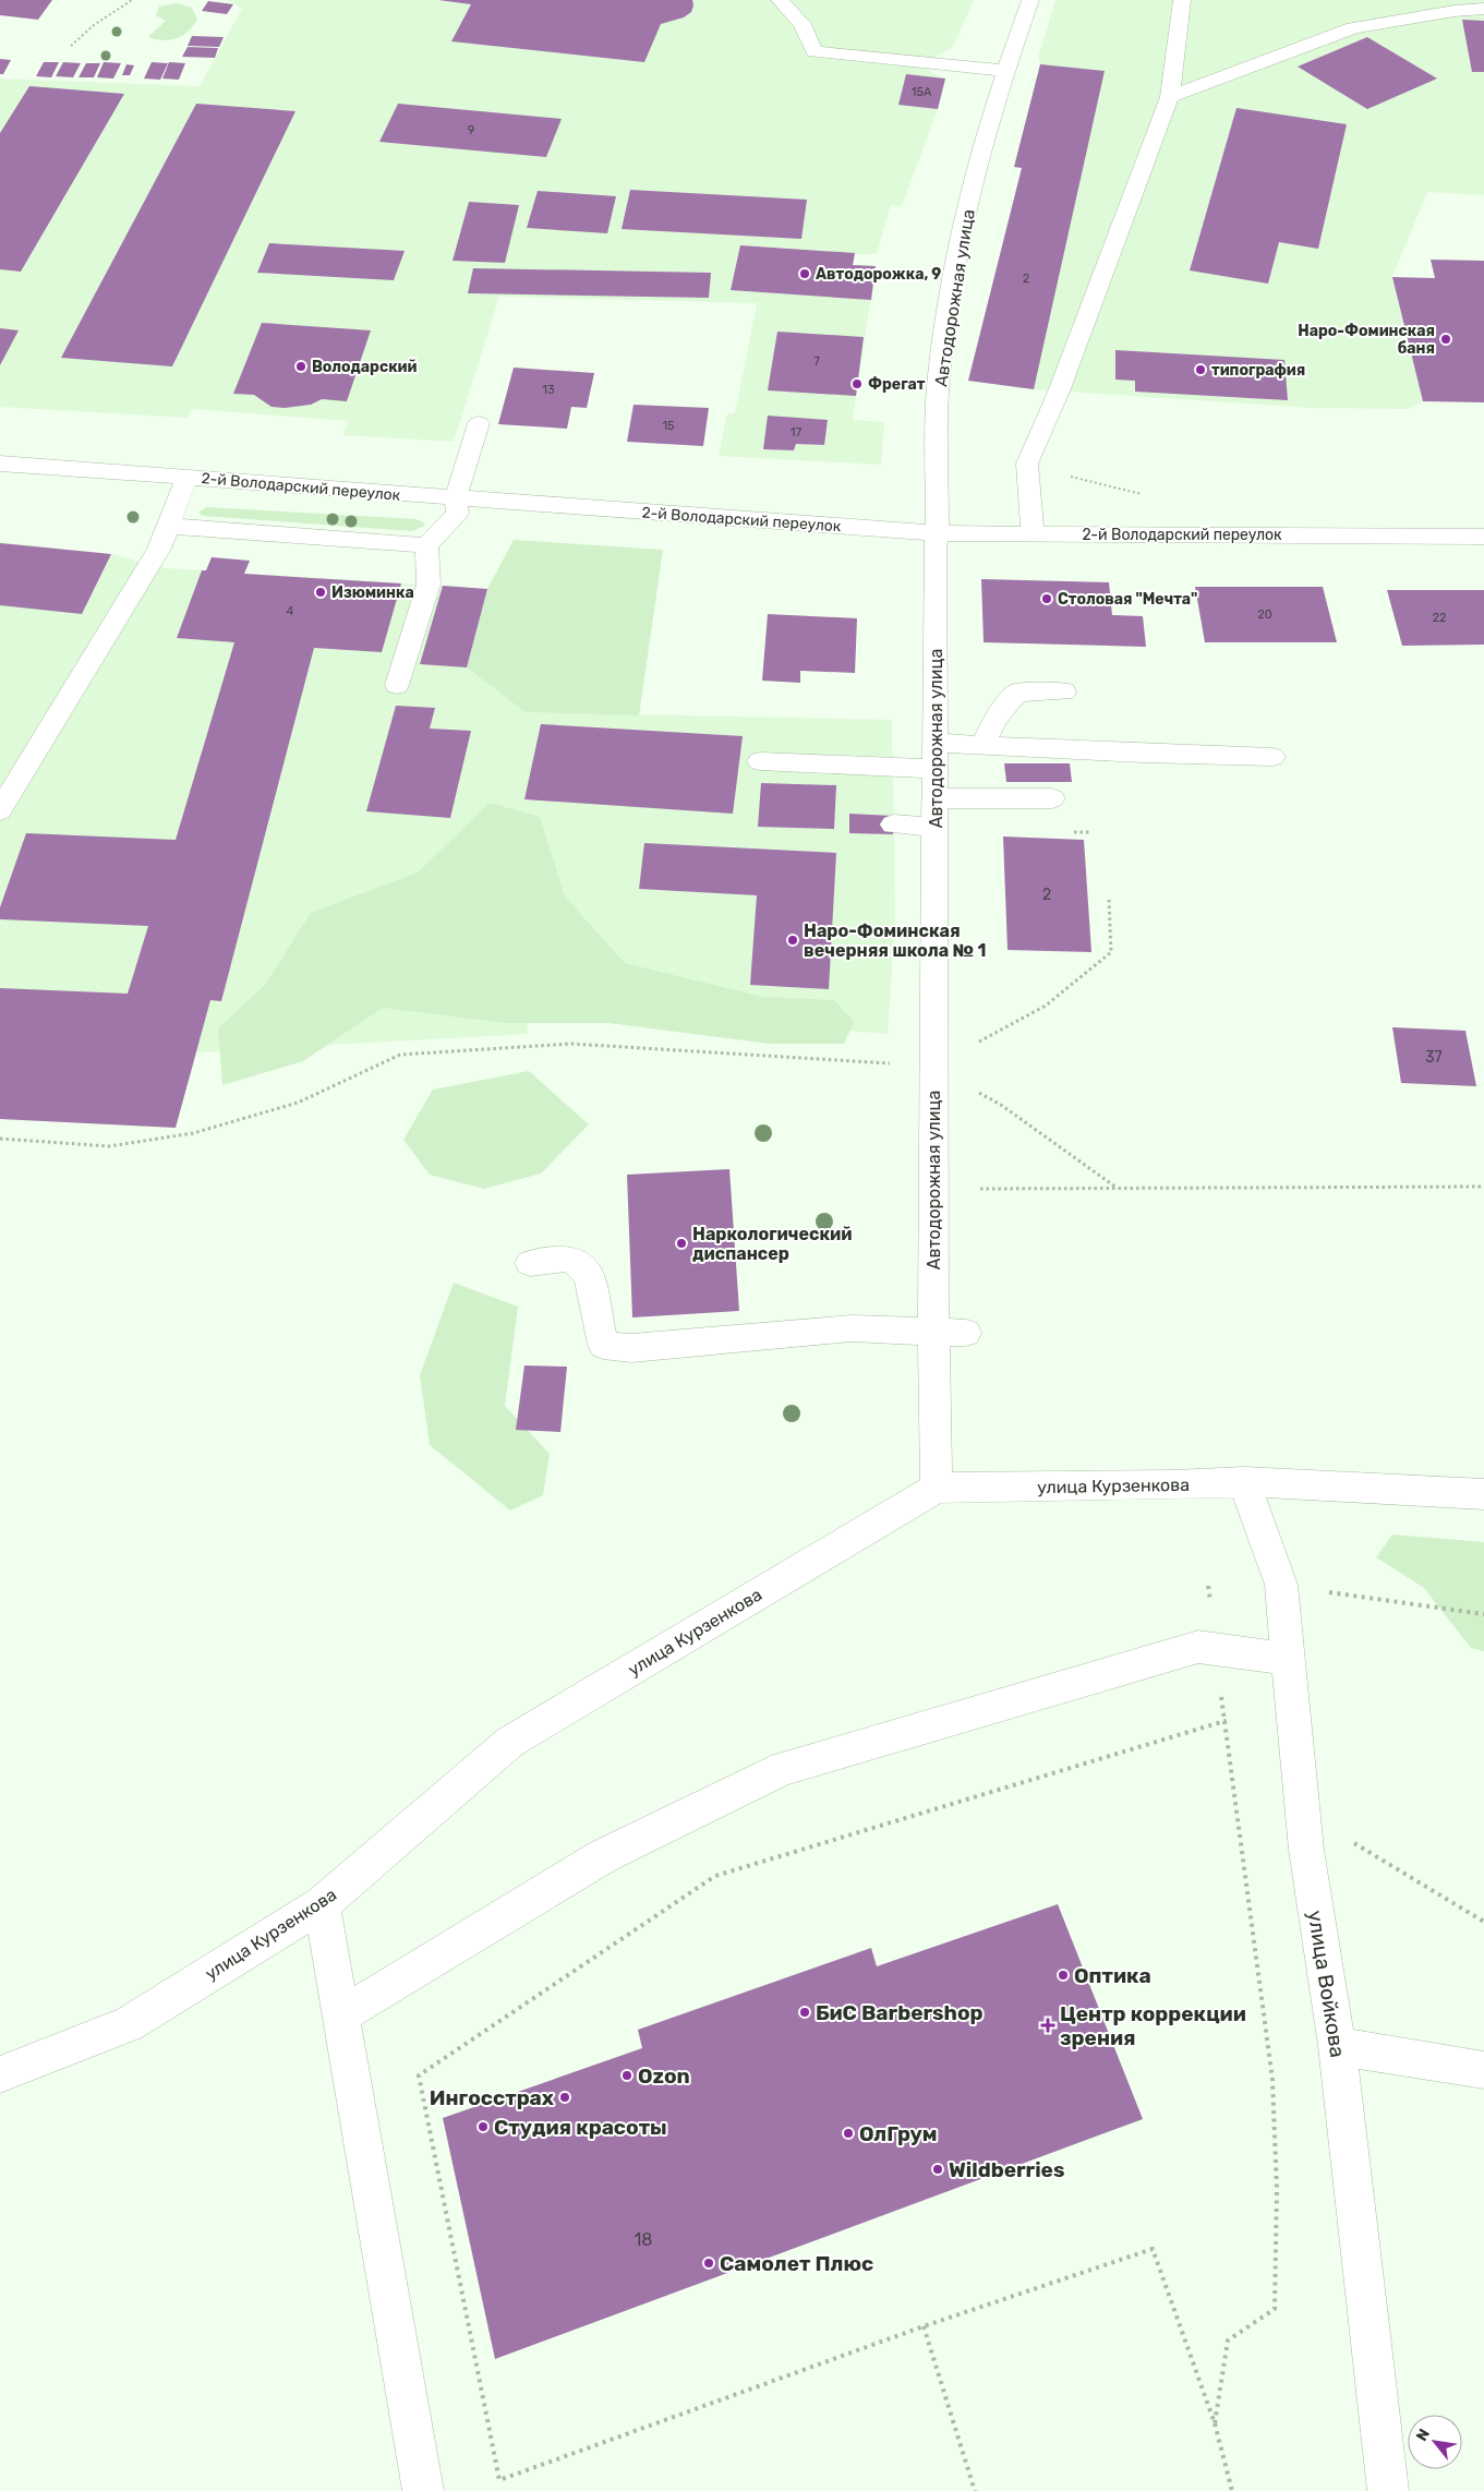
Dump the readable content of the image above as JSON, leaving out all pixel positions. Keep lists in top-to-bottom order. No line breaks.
{"streets":{"street":["Автодорожная улица","2-й Володарский переулок","улица Курзенкова","улица Войкова"]},"crossings":[["Автодорожная улица","2-й Володарский переулок"],["Автодорожная улица","улица Курзенкова"],["улица Курзенкова","улица Войкова"]],"places":{"other":["Автодорожка, 9","Наро-Фоминская баня","Володарский","типография","Фрегат","Изюминка","Столовая \"Мечта\"","Наро-Фоминская вечерняя школа № 1","Наркологический диспансер","Оптика","БиС Barbershop","Ozon","Ингосстрах","Студия красоты","ОлГрум","Wildberries","Самолет Плюс"],"health":["Центр коррекции зрения"]},"house_numbers":["15А","9","2","7","13","15","17","4","20","22","2","37","18"],"north":"top left"}
